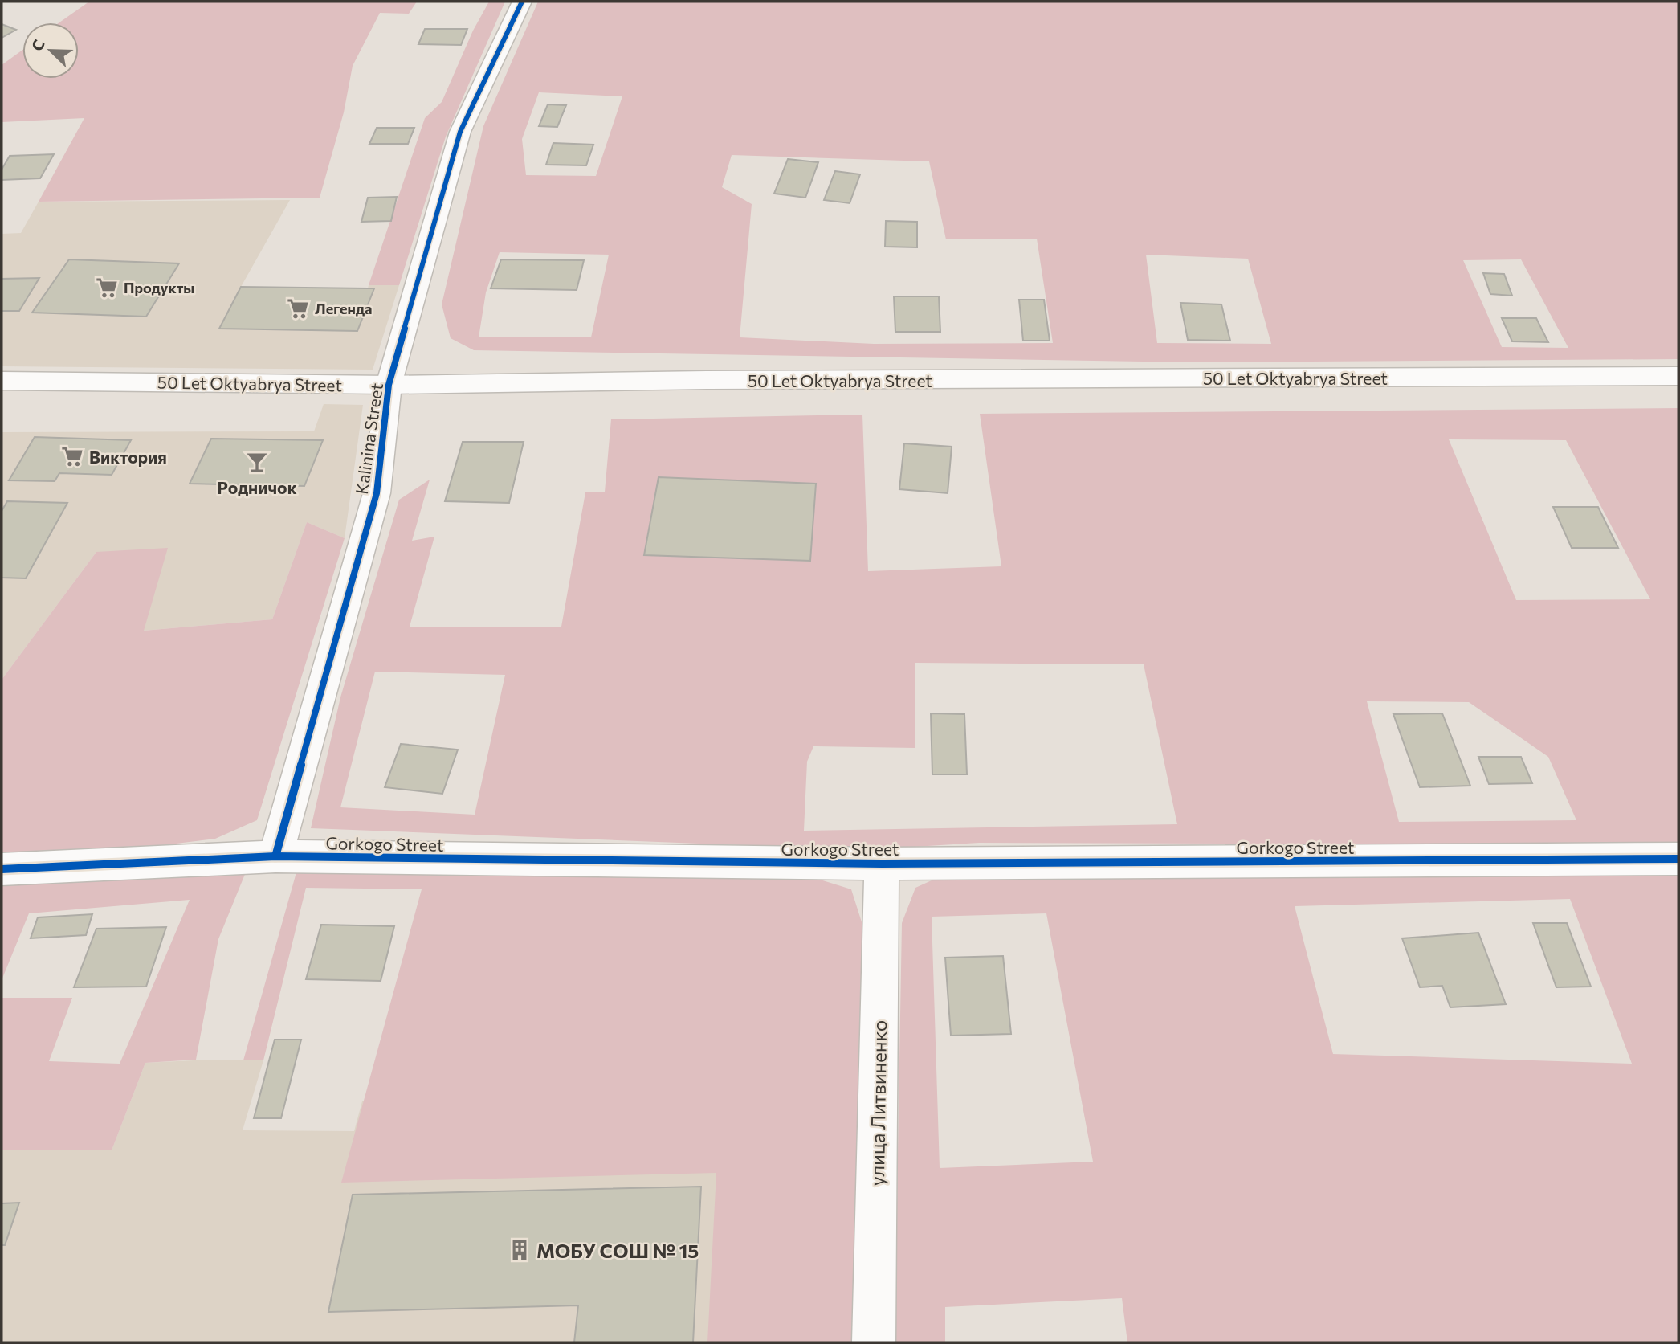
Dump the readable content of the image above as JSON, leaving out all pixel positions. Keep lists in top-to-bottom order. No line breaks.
{"streets":{"street":["50 Let Oktyabrya Street","Kalinina Street","Gorkogo Street","улица Литвиненко"]},"crossings":[["50 Let Oktyabrya Street","Kalinina Street"],["Kalinina Street","Gorkogo Street"],["Gorkogo Street","улица Литвиненко"]],"places":{"supermarket":["Продукты","Легенда","Виктория"],"bar":["Родничок"],"building":["МОБУ СОШ № 15"]},"north":"top left"}
